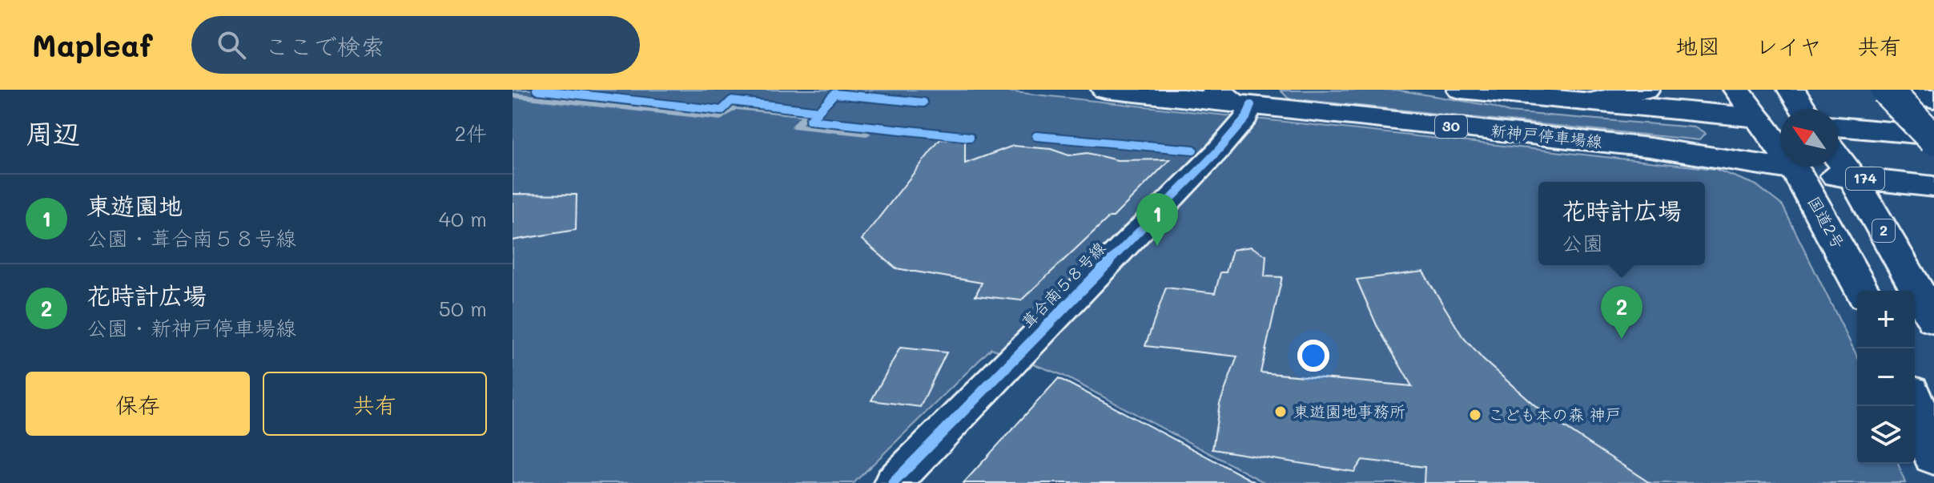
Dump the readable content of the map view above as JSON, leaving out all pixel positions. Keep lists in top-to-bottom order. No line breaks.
{"streets":{"main road":["30","新神戸停車場線","174","国道2号","2"],"street":["葺合南５８号線"]},"crossings":[["新神戸停車場線","174"],["新神戸停車場線","国道2号"],["新神戸停車場線","葺合南５８号線"],["174","国道2号"],["174","2"]],"places":["東遊園地事務所","こども本の森 神戸"],"north":"top left","page":{"header":"Mapleaf","search":"ここで検索","nav":["地図","レイヤ","共有"],"heading":["周辺","2件"],"list":[{"mark":"1","name":"東遊園地","note":"公園 · 葺合南５８号線","value":"40 m"},{"mark":"2","name":"花時計広場","note":"公園 · 新神戸停車場線","value":"50 m"}],"popup":["花時計広場","公園"],"pins":["1","2"],"map_buttons":["+","−"],"buttons":["保存","共有"]}}
